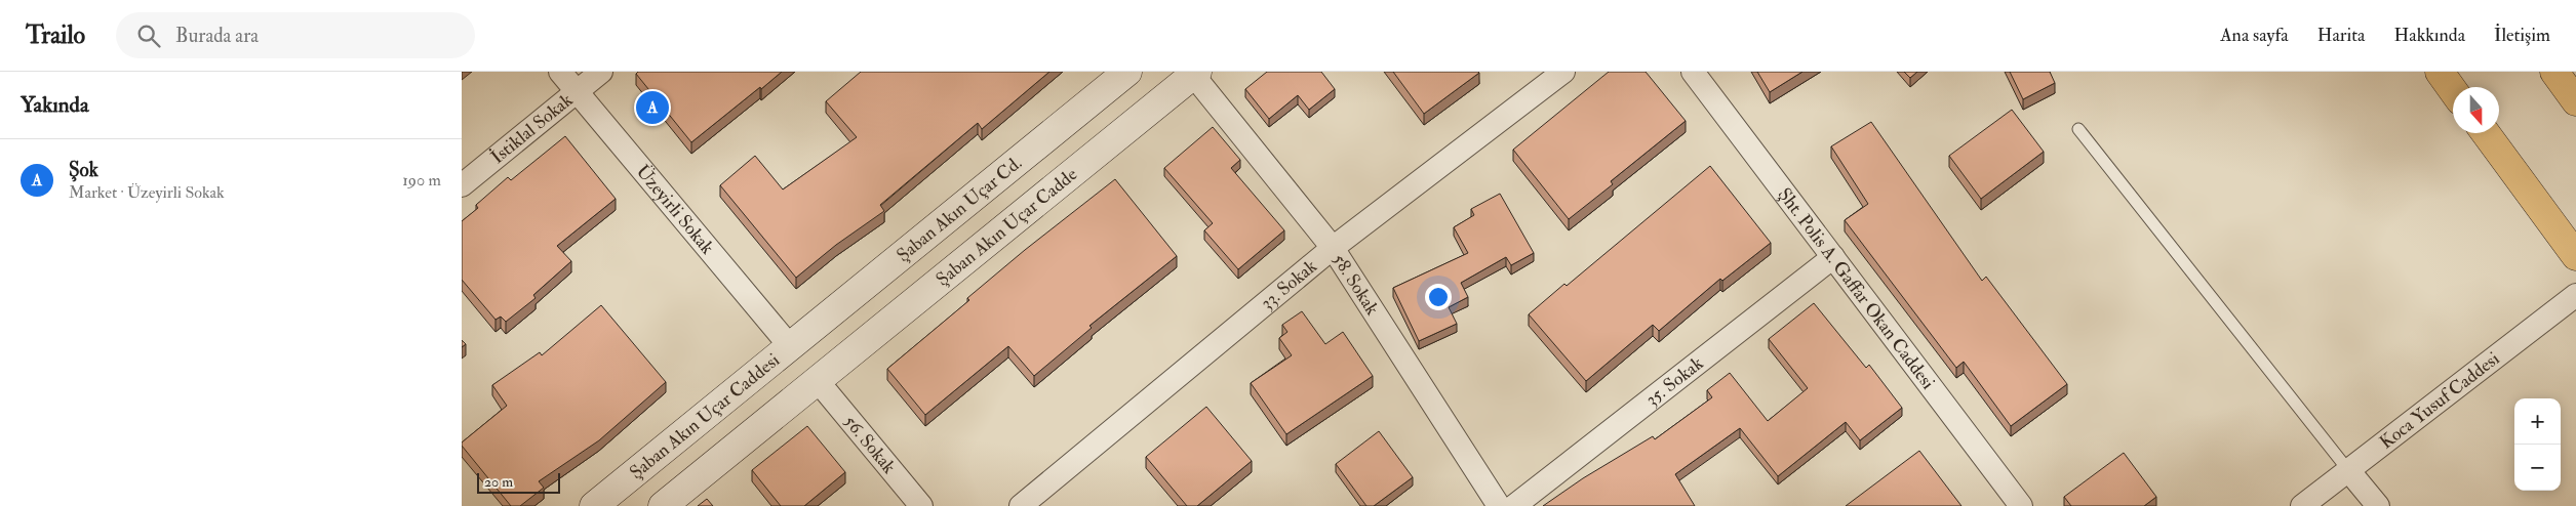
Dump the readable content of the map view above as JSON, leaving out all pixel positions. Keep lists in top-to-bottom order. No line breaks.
{"streets":{"main road":["Şaban Akın Uçar Cd.","Şaban Akın Uçar Cadde","Şaban Akın Uçar Caddesi"],"street":["İstiklal Sokak","Üzeyirli Sokak","58. Sokak","33. Sokak","Şht. Polis A. Gaffar Okan Caddesi","35. Sokak","Koca Yusuf Caddesi","56. Sokak"]},"crossings":[["İstiklal Sokak","Üzeyirli Sokak"],["Üzeyirli Sokak","Şaban Akın Uçar Cd."],["Üzeyirli Sokak","Şaban Akın Uçar Caddesi"],["Şaban Akın Uçar Cd.","Şaban Akın Uçar Caddesi"],["Şaban Akın Uçar Cadde","58. Sokak"],["Şaban Akın Uçar Cadde","56. Sokak"],["58. Sokak","33. Sokak"],["Şht. Polis A. Gaffar Okan Caddesi","35. Sokak"]],"scale_bar":"20 m","north":"bottom","page":{"header":"Trailo","search":"Burada ara","nav":["Ana sayfa","Harita","Hakkında","İletişim"],"heading":"Yakında","pins":"A","list":[{"mark":"A","name":"Şok","note":"Market · Üzeyirli Sokak","value":"190 m"}],"map_buttons":["+","−"],"scale":"20 m"}}
